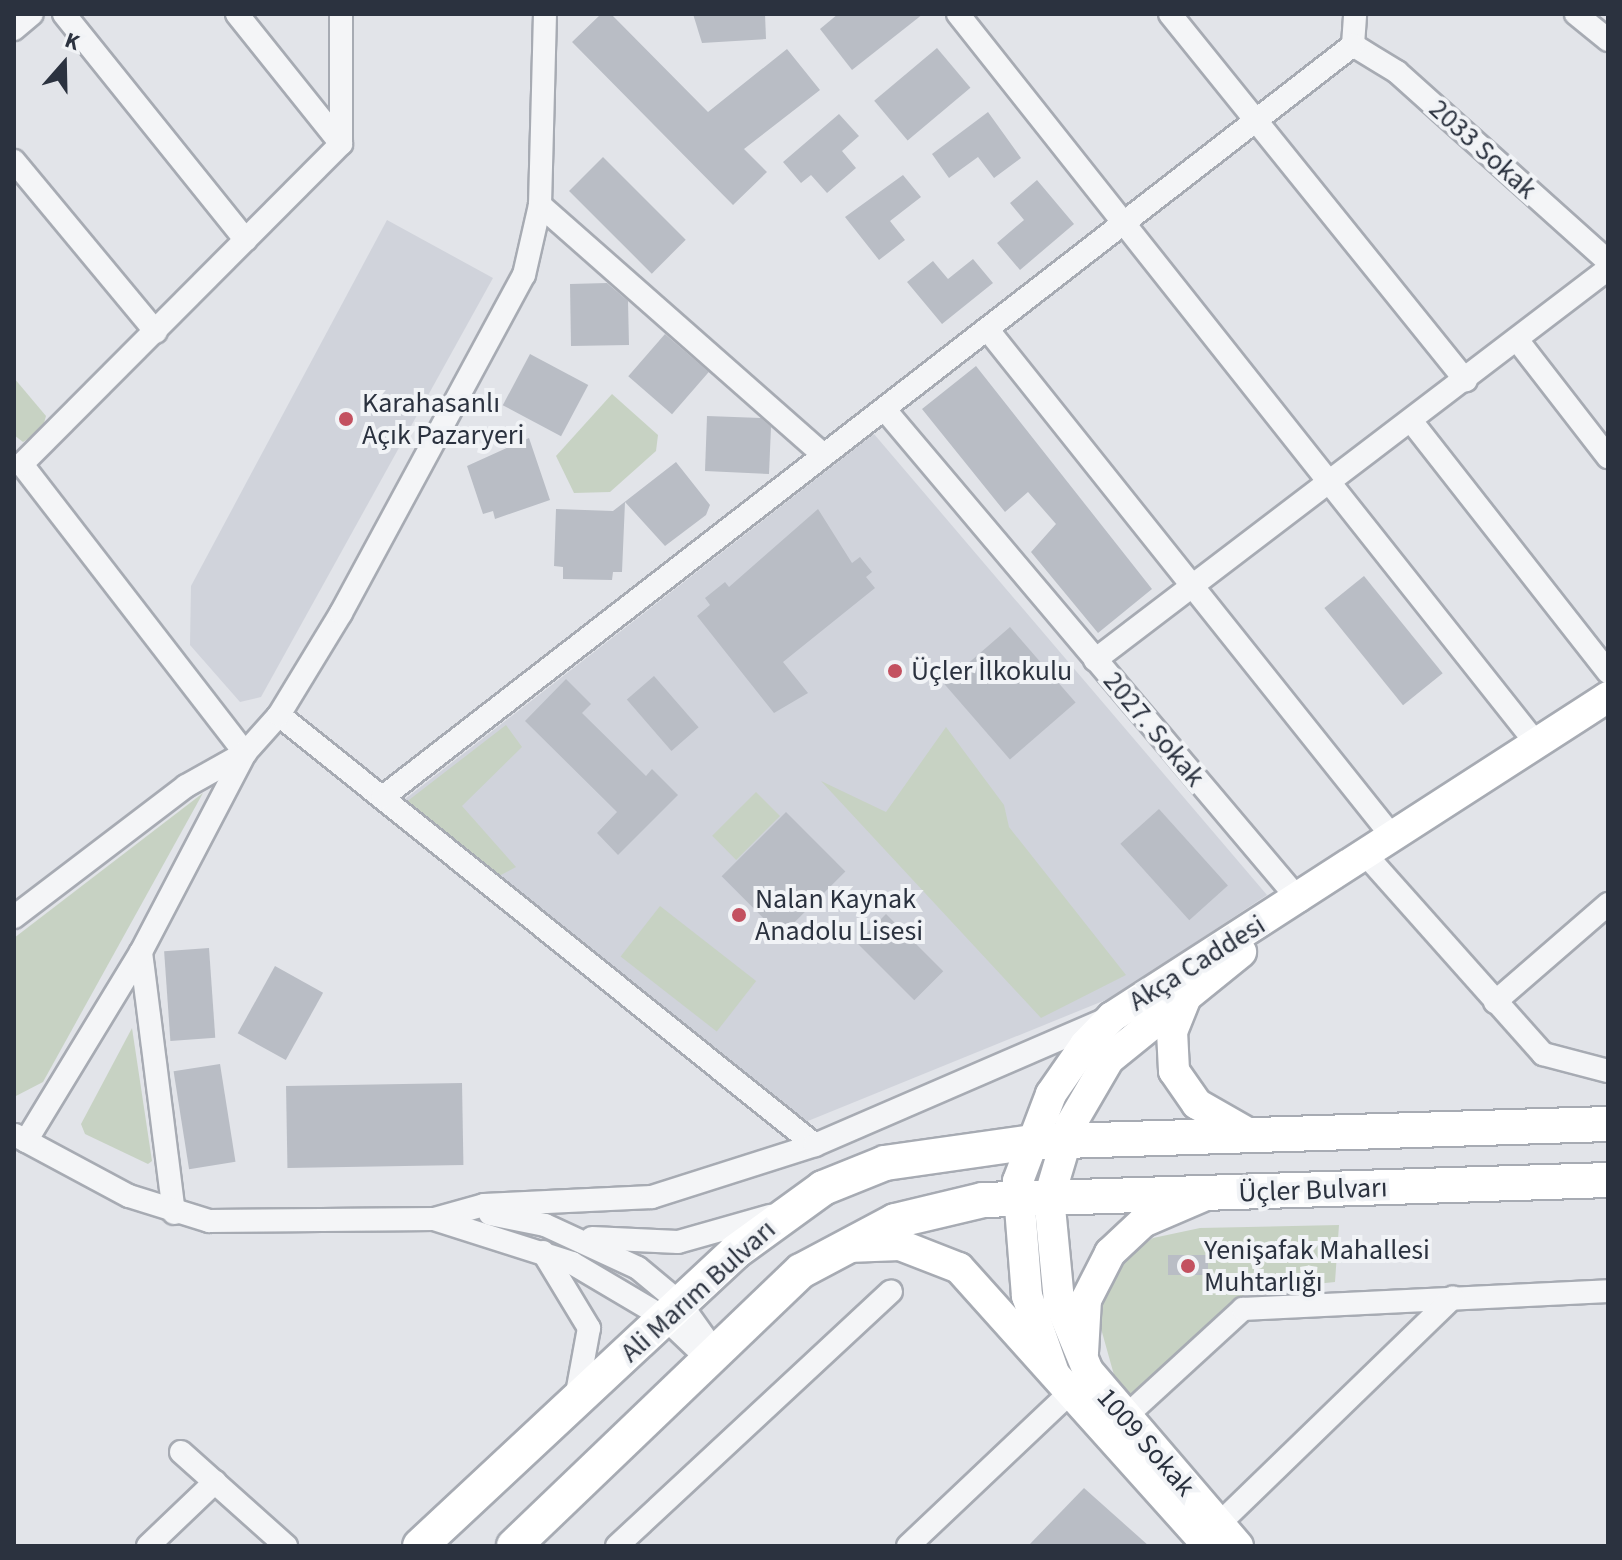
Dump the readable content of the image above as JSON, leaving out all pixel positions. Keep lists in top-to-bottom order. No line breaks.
{"streets":{"main road":["Üçler Bulvarı","Ali Marım Bulvarı"],"street":["2033 Sokak","2027. Sokak","Akça Caddesi","1009 Sokak"]},"crossings":[["2027. Sokak","Akça Caddesi"],["Akça Caddesi","Üçler Bulvarı"],["Akça Caddesi","Ali Marım Bulvarı"],["Akça Caddesi","1009 Sokak"],["Üçler Bulvarı","Ali Marım Bulvarı"],["Üçler Bulvarı","1009 Sokak"],["Ali Marım Bulvarı","1009 Sokak"]],"places":["Karahasanlı Açık Pazaryeri","Üçler İlkokulu","Nalan Kaynak Anadolu Lisesi","Yenişafak Mahallesi Muhtarlığı"],"north":"top"}
